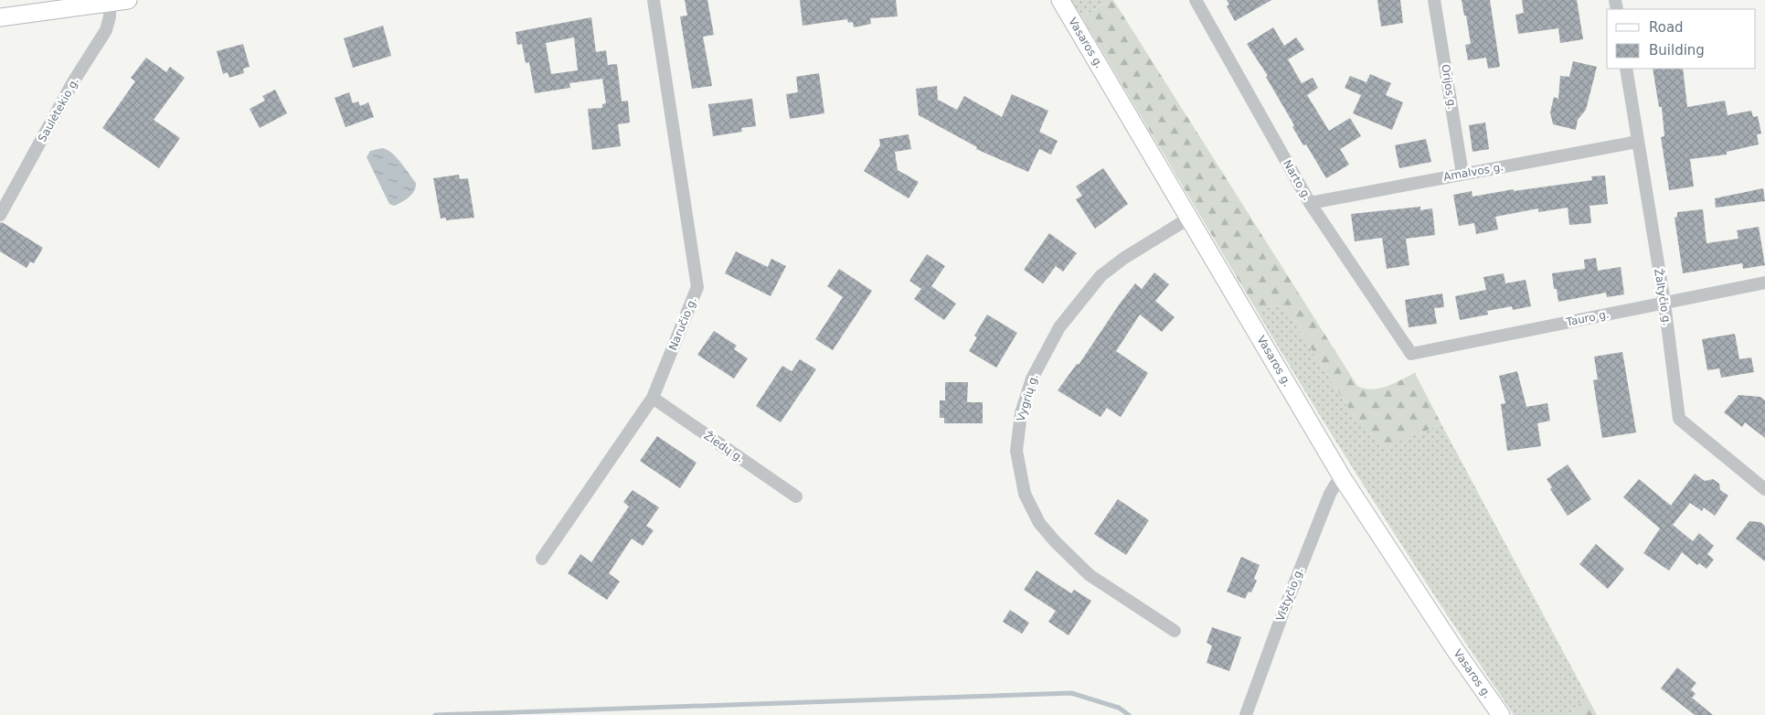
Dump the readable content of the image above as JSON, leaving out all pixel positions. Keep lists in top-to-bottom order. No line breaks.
{"streets":{"main road":["Vasaros g."],"street":["Orijos g.","Saulėtekio g.","Amalvos g.","Narto g.","Žaltyčio g.","Tauro g.","Naručio g.","Vygrių g.","Žiedų g.","Vištyčio g."]},"crossings":[["Vasaros g.","Vygrių g."],["Vasaros g.","Vištyčio g."],["Orijos g.","Amalvos g."],["Amalvos g.","Narto g."],["Amalvos g.","Žaltyčio g."],["Narto g.","Tauro g."],["Žaltyčio g.","Tauro g."],["Naručio g.","Žiedų g."]],"legend":["Road","Building"]}
